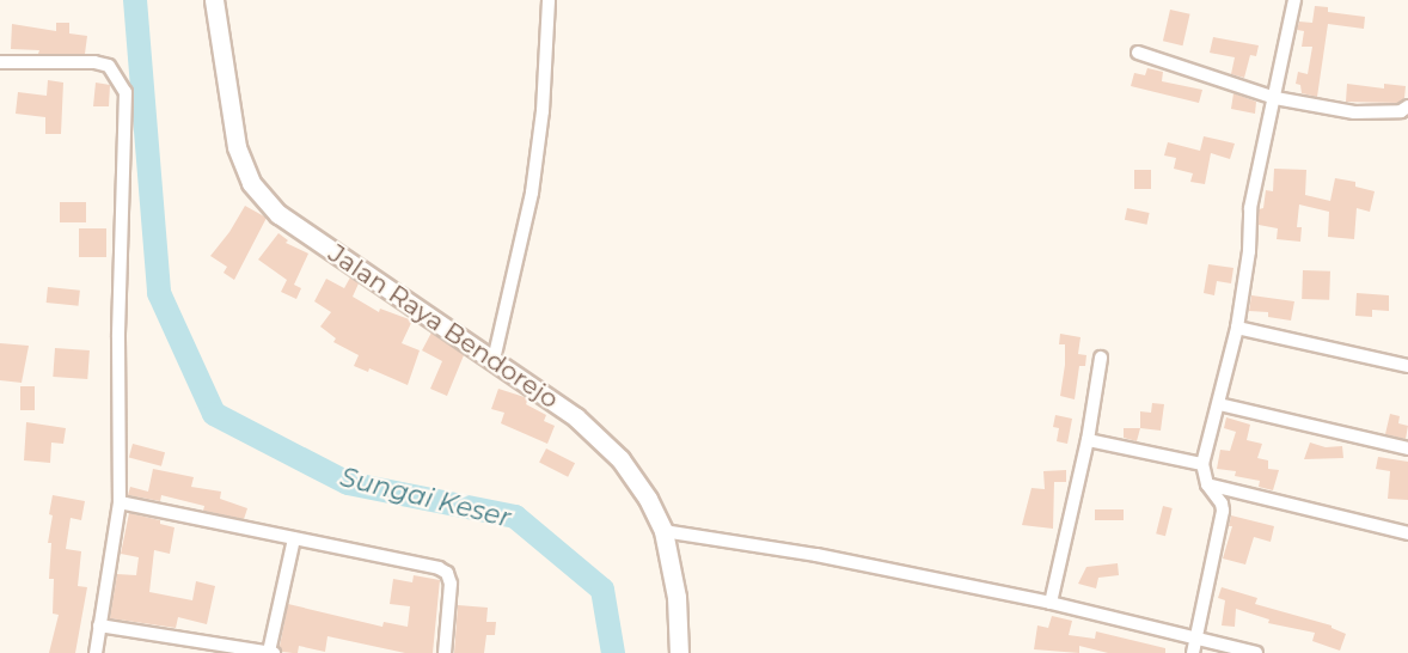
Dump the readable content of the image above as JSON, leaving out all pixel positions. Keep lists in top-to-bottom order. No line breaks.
{"streets":{"main road":["Jalan Raya Bendorejo"]},"water":["Sungai Keser"]}
